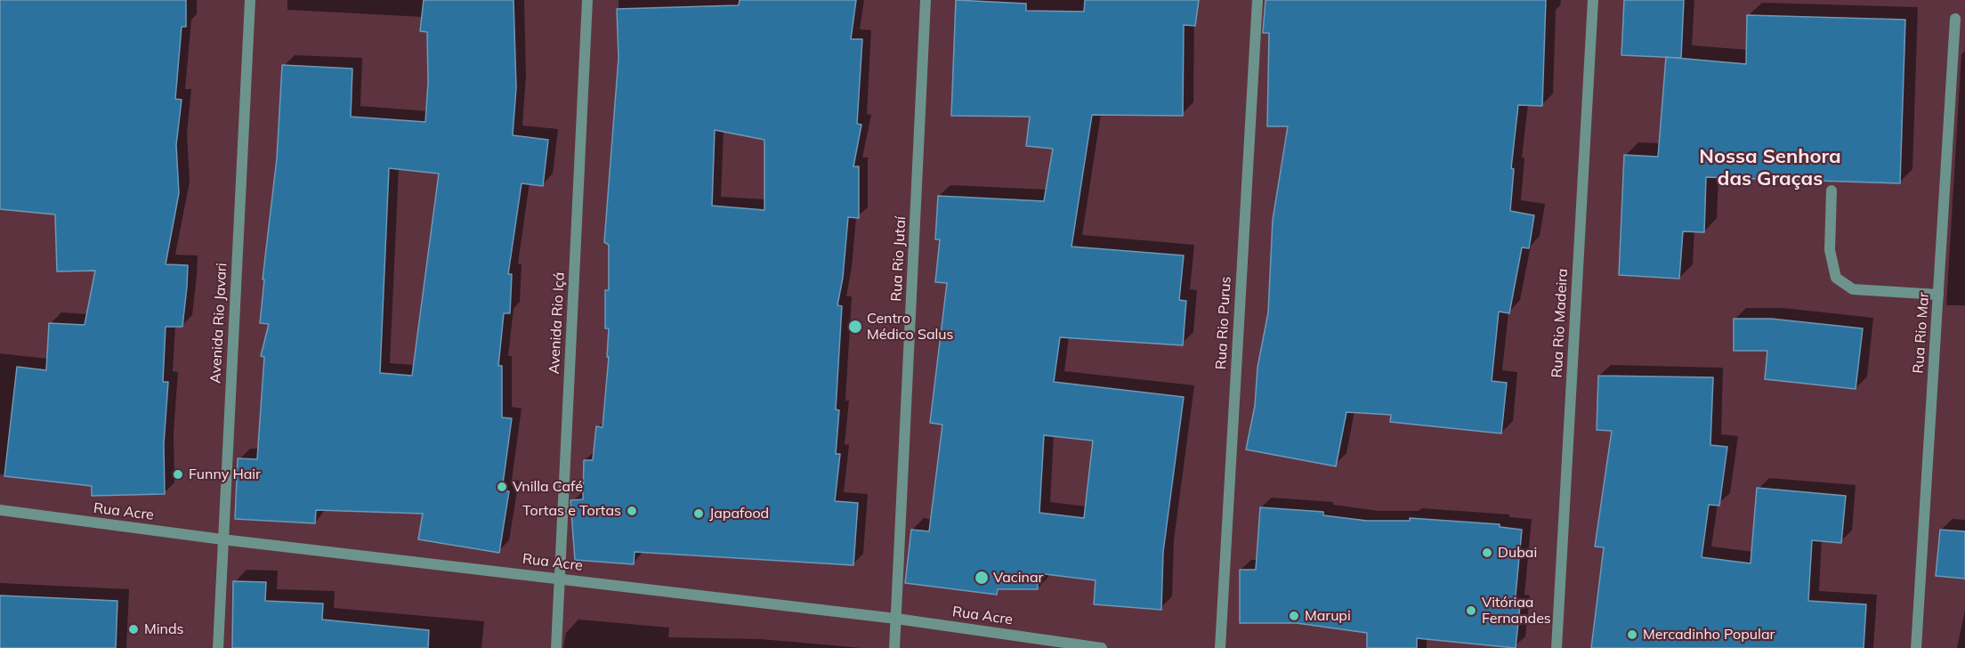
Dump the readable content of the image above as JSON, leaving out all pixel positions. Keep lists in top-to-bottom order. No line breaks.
{"streets":{"street":["Rua Rio Jutaí","Avenida Rio Javari","Avenida Rio Içá","Rua Rio Purus","Rua Rio Madeira","Rua Rio Mar","Rua Acre"]},"crossings":[["Rua Rio Jutaí","Rua Acre"],["Avenida Rio Javari","Rua Acre"],["Avenida Rio Içá","Rua Acre"]],"districts":["Nossa Senhora das Graças"],"places":["Centro Médico Salus","Funny Hair","Vnilla Café","Tortas e Tortas","Japafood","Dubai","Vacinar","Vitóriaa Fernandes","Marupi","Minds","Mercadinho Popular"]}
